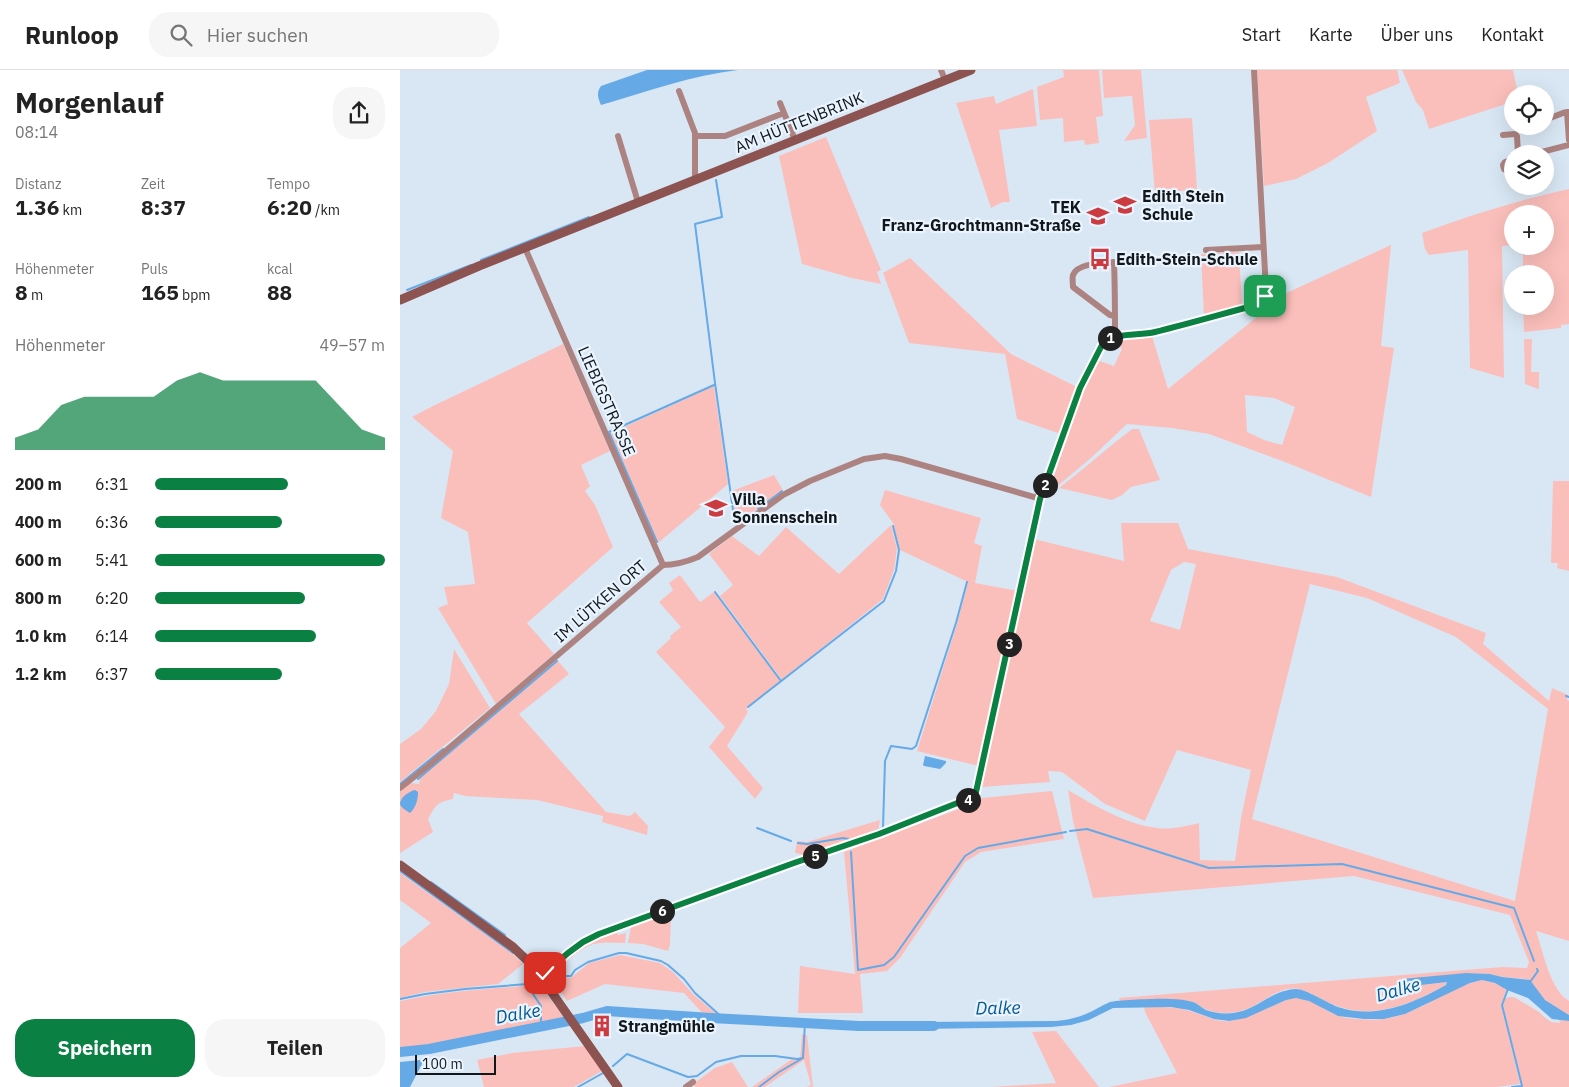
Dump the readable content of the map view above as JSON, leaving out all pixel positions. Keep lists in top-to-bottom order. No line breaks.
{"streets":{"street":["AM HÜTTENBRINK","LIEBIGSTRASSE","IM LÜTKEN ORT"]},"crossings":[["AM HÜTTENBRINK","LIEBIGSTRASSE"],["LIEBIGSTRASSE","IM LÜTKEN ORT"]],"water":["Dalke"],"places":{"school or university":["Edith Stein Schule","TEK Franz-Grochtmann-Straße","Villa Sonnenschein"],"bus stop":["Edith-Stein-Schule"],"building":["Strangmühle"]},"scale_bar":"100 m","page":{"header":"Runloop","search":"Hier suchen","nav":["Start","Karte","Über uns","Kontakt"],"heading":["Morgenlauf","08:14"],"map_buttons":["+","−"],"stats":[["Distanz","1.36 km"],["Zeit","8:37"],["Tempo","6:20 /km"],["Höhenmeter","8 m"],["Puls","165 bpm"],["kcal","88"]],"chart":["Höhenmeter","49–57 m"],"pins":["1","2","3","4","5","6"],"list":[{"name":"200 m","note":"6:31"},{"name":"400 m","note":"6:36"},{"name":"600 m","note":"5:41"},{"name":"800 m","note":"6:20"},{"name":"1.0 km","note":"6:14"},{"name":"1.2 km","note":"6:37"}],"buttons":["Speichern","Teilen"],"scale":"100 m"}}
